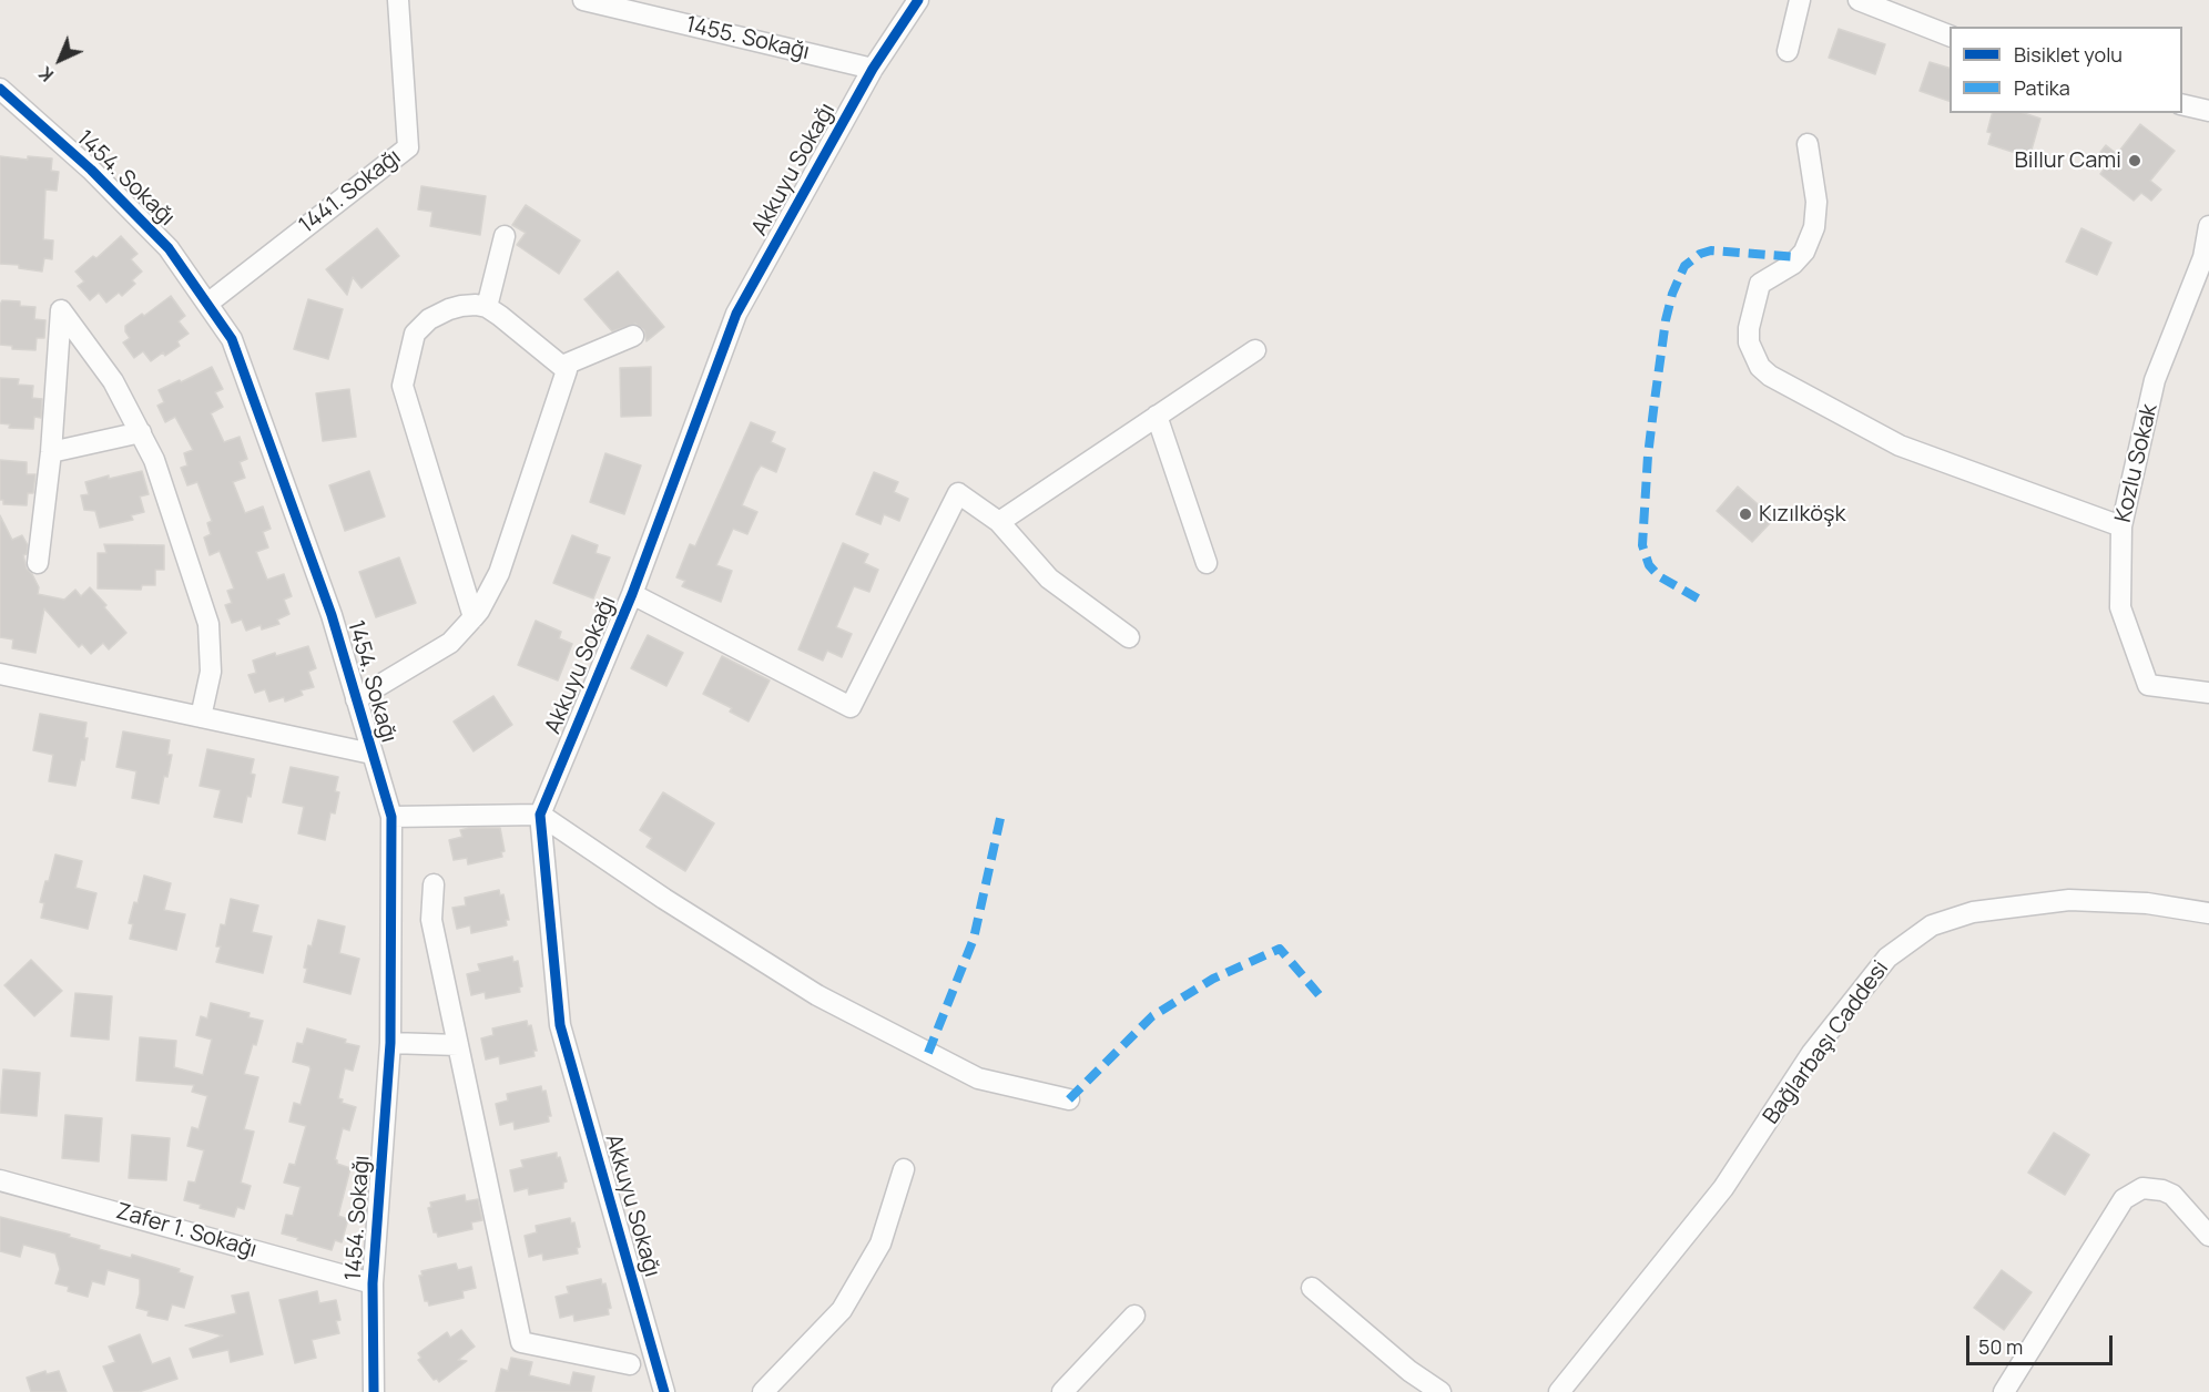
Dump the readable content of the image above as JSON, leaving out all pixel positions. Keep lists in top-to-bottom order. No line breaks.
{"streets":{"street":["1455. Sokağı","Akkuyu Sokağı","1454. Sokağı","1441. Sokağı","Kozlu Sokak","Bağlarbaşı Caddesi","Zafer 1. Sokağı"]},"crossings":[["1455. Sokağı","Akkuyu Sokağı"],["1454. Sokağı","1441. Sokağı"],["1454. Sokağı","Zafer 1. Sokağı"]],"places":["Billur Cami","Kızılköşk"],"legend":["Bisiklet yolu","Patika"],"scale_bar":"50 m","north":"bottom left"}
